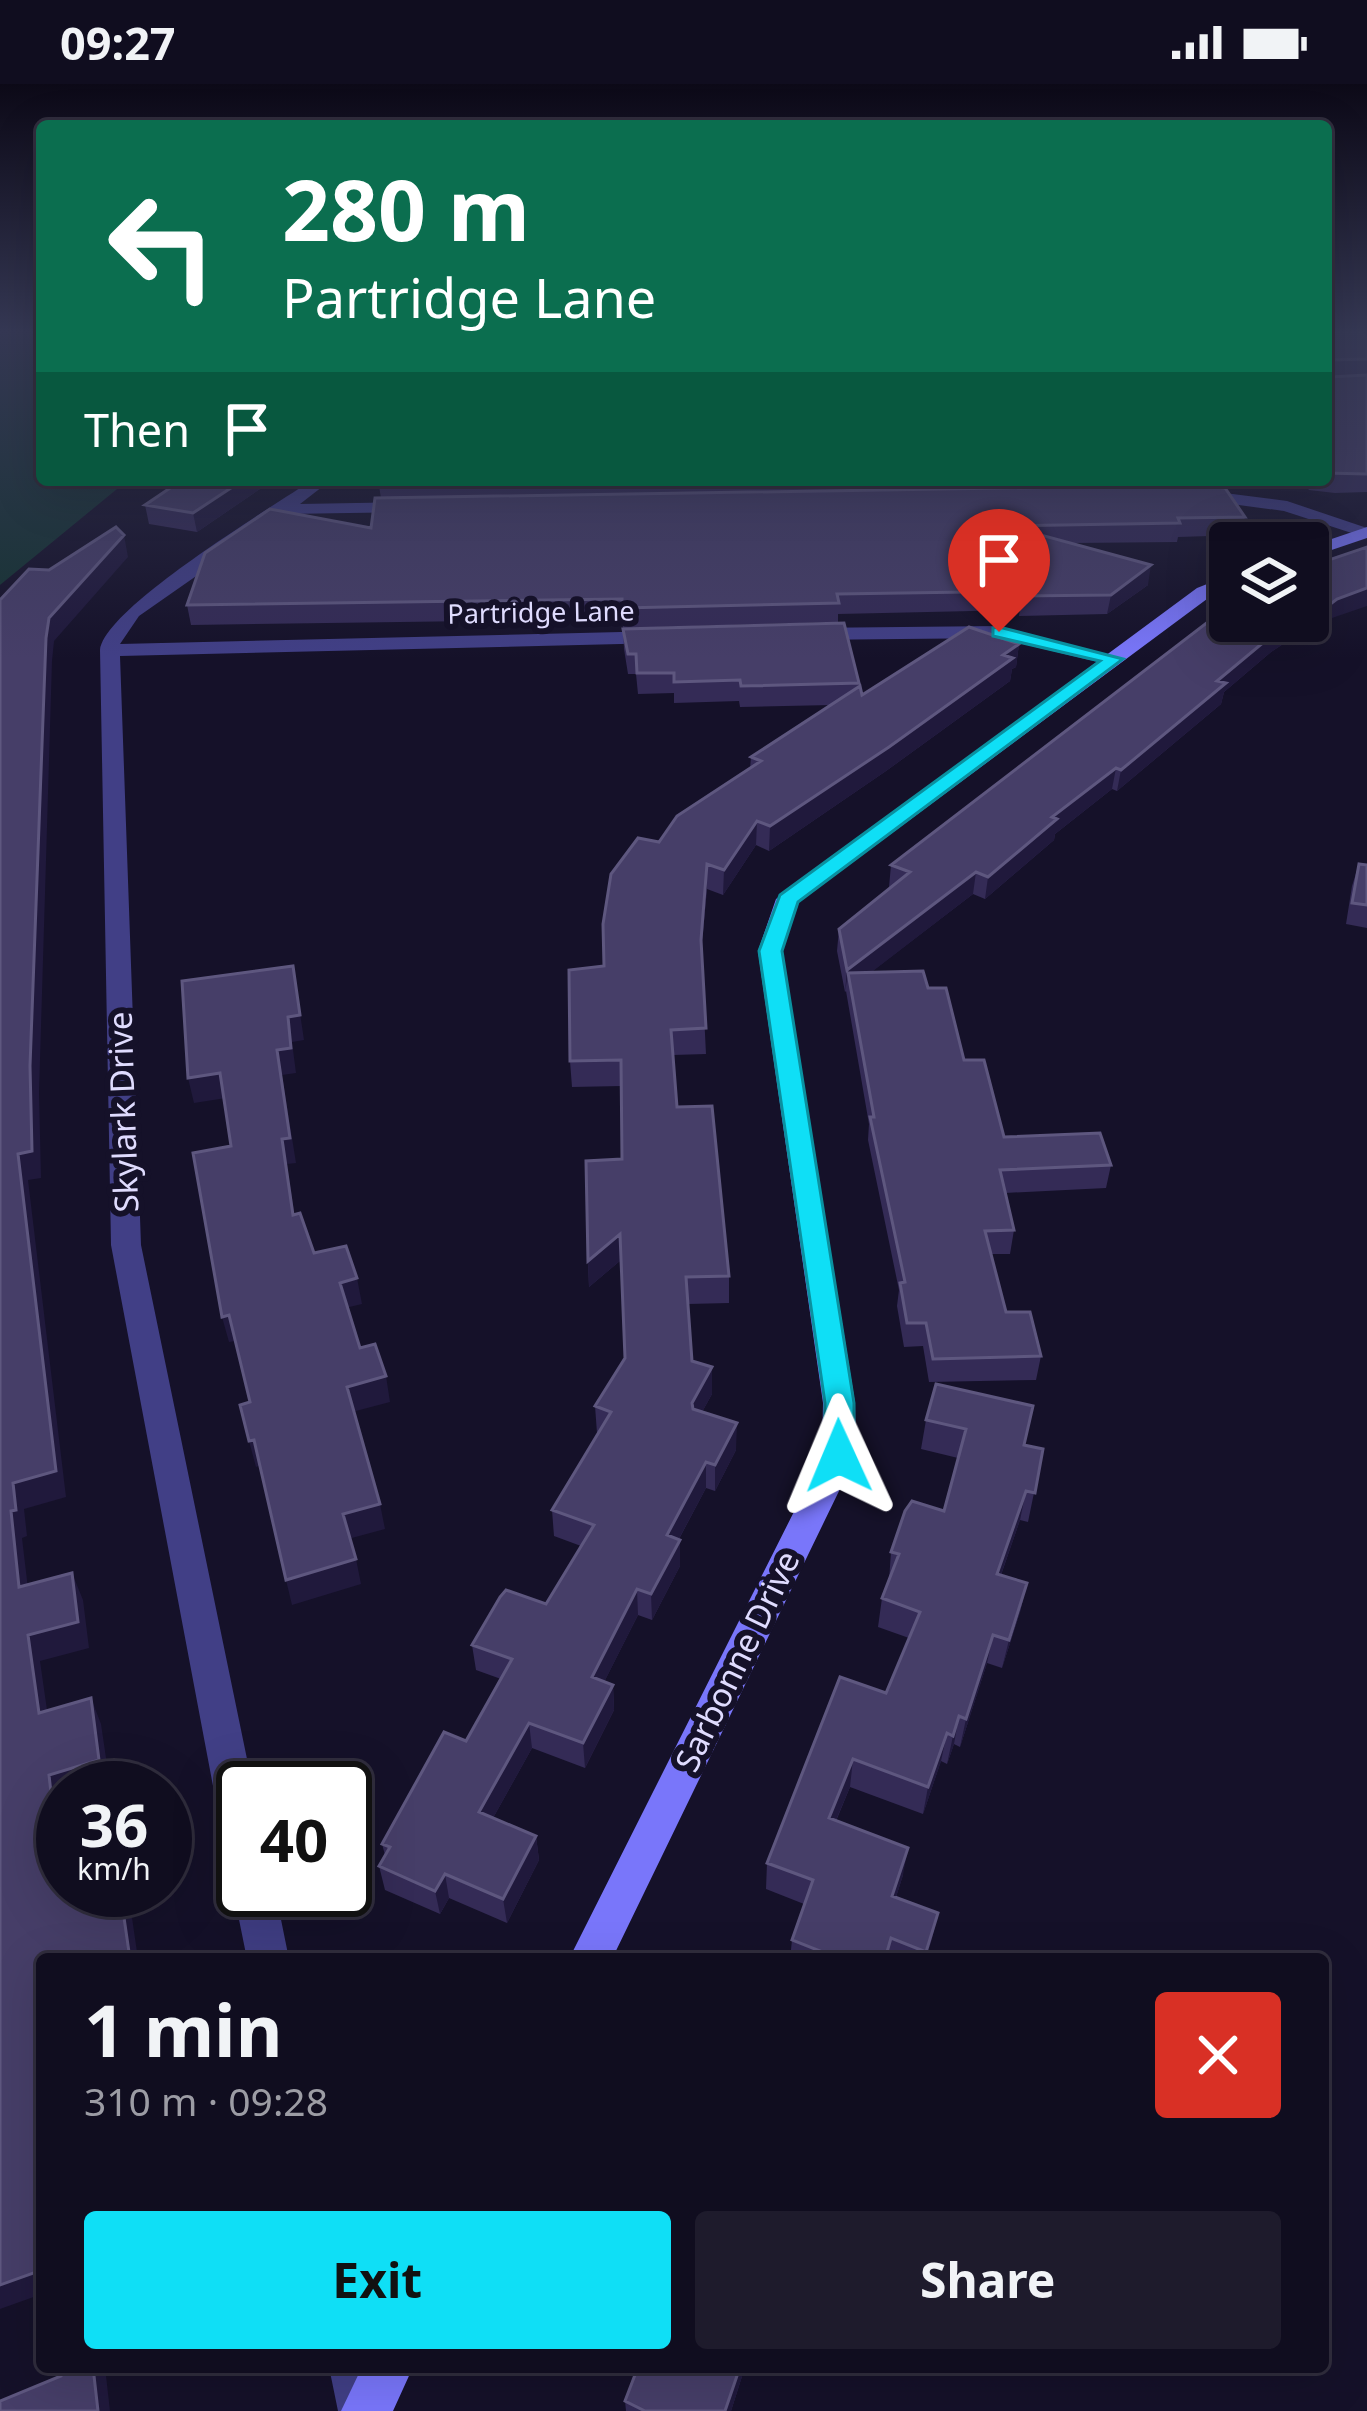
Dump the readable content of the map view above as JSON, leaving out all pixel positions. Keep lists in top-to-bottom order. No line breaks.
{"streets":{"street":["Partridge Lane","Skylark Drive","Sarbonne Drive"]},"crossings":[["Partridge Lane","Skylark Drive"]],"page":{"status":"09:27","turn":["280 m","Partridge Lane"],"then":"Then","speed":"36 km/h","limit":"40","heading":["1 min","310 m · 09:28"],"buttons":["Exit","Share"]}}
